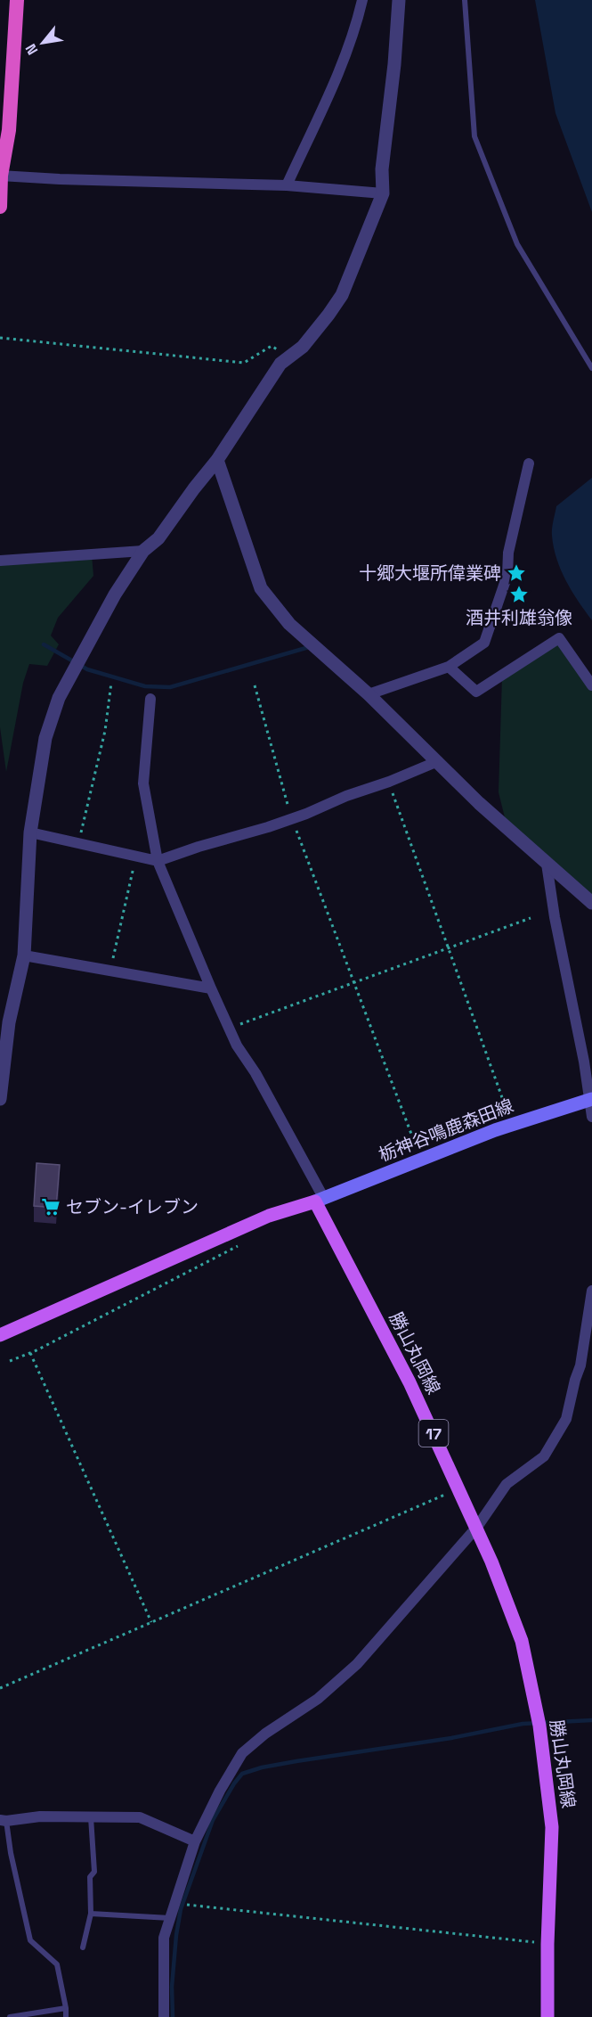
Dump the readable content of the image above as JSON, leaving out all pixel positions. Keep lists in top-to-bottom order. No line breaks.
{"streets":{"main road":["栃神谷鳴鹿森田線","勝山丸岡線","17"]},"crossings":[["栃神谷鳴鹿森田線","勝山丸岡線"]],"places":{"place":["十郷大堰所偉業碑","酒井利雄翁像"],"supermarket":["セブン-イレブン"]},"north":"bottom left"}
